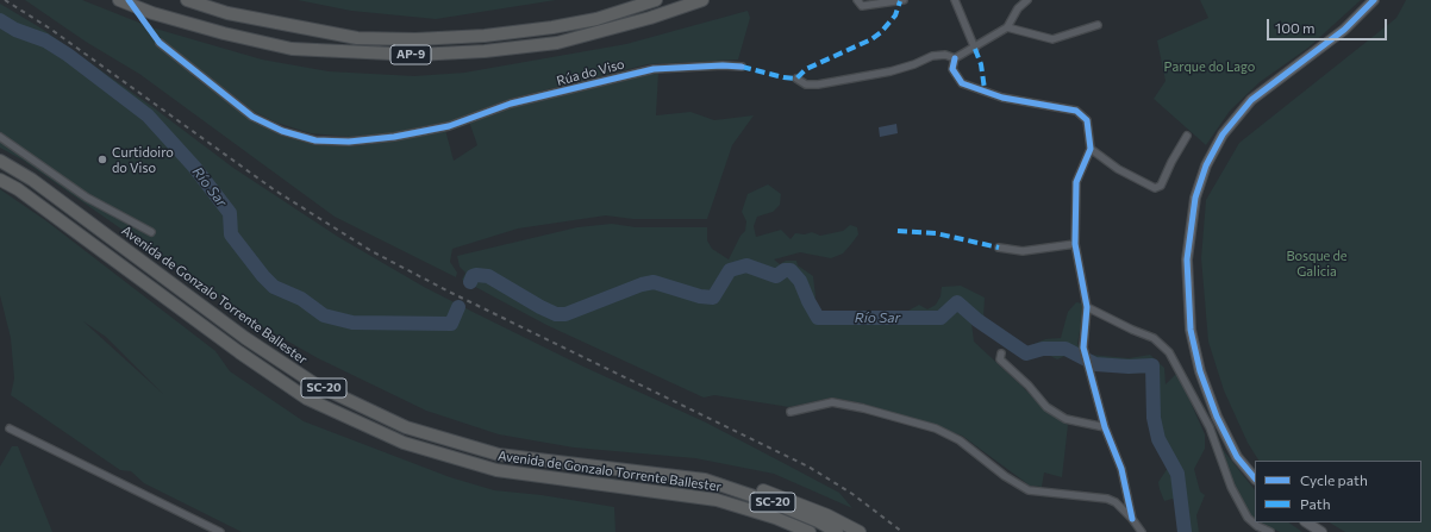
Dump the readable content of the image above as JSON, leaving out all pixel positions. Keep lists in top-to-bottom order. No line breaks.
{"streets":{"highway":["AP-9","Avenida de Gonzalo Torrente Ballester","SC-20"],"street":["Rúa do Viso"]},"water":["Río Sar"],"parks":["Parque do Lago","Bosque de Galicia"],"places":["Curtidoiro do Viso"],"legend":["Cycle path","Path"],"scale_bar":"100 m"}
